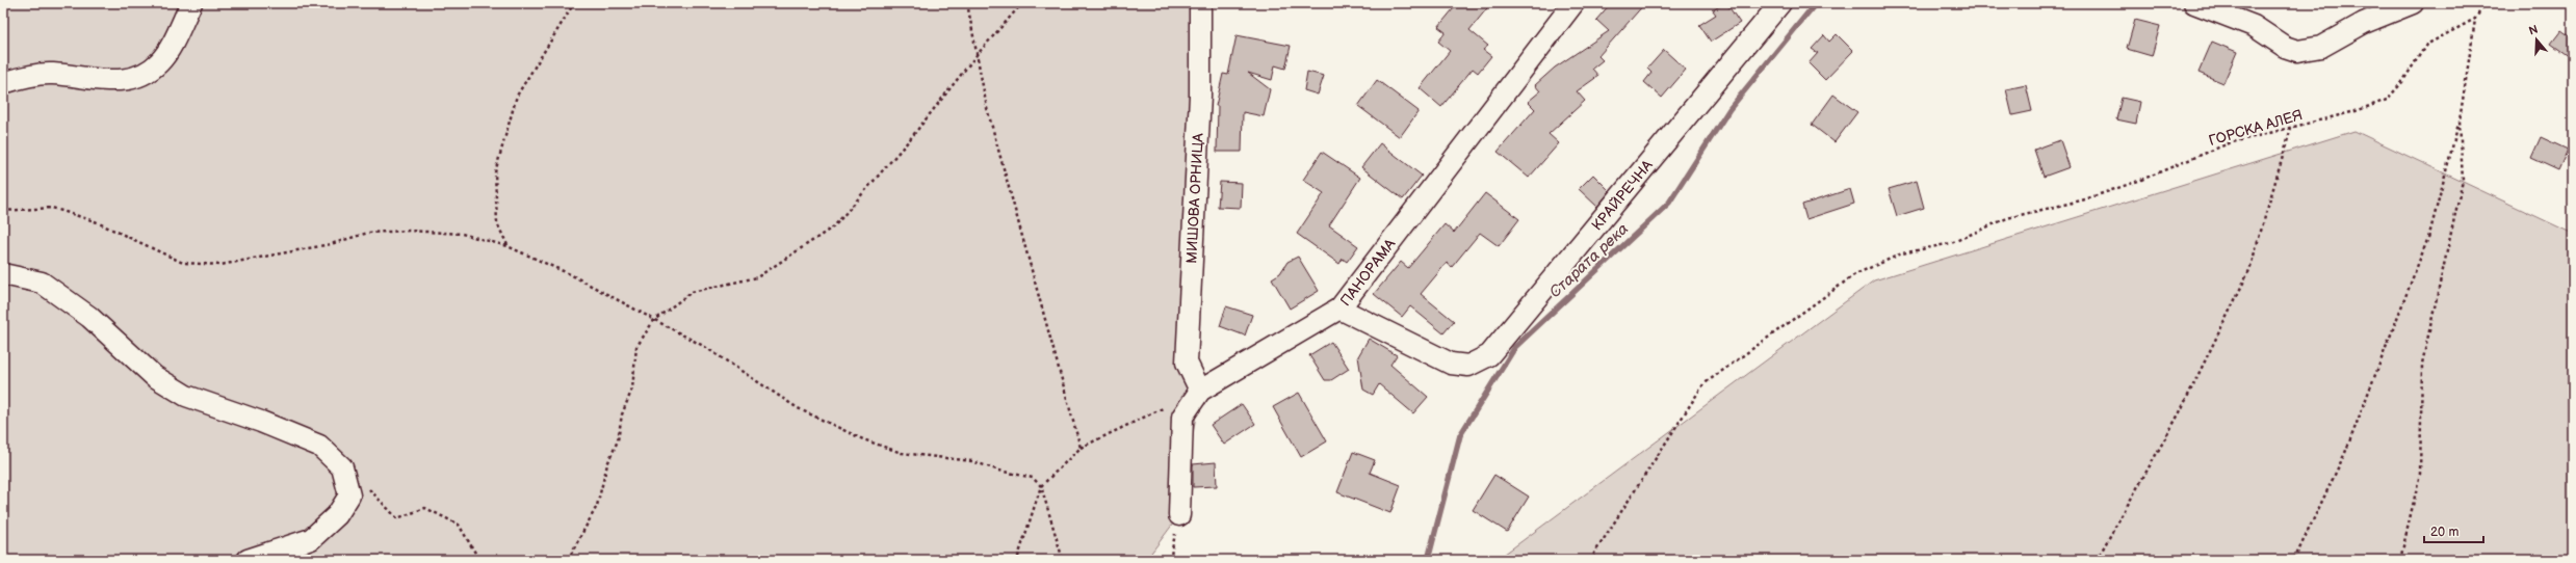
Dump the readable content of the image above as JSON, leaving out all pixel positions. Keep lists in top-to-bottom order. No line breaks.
{"streets":{"street":["КРАЙРЕЧНА","МИШОВА ОРНИЦА","ПАНОРАМА"],"path":["ГОРСКА АЛЕЯ"]},"crossings":[["КРАЙРЕЧНА","ПАНОРАМА"],["МИШОВА ОРНИЦА","ПАНОРАМА"]],"water":["Старата река"],"scale_bar":"20 m","north":"top"}
